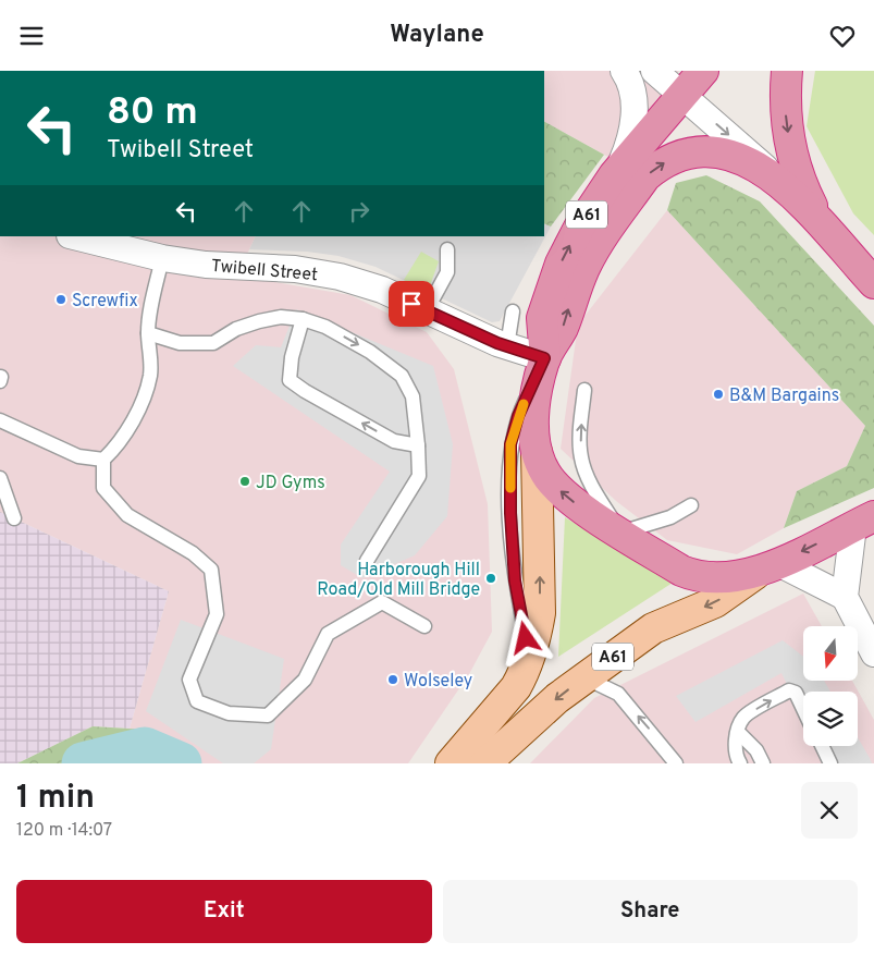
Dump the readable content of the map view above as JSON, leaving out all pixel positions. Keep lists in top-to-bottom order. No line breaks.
{"streets":{"highway":["A61"],"street":["Twibell Street"]},"crossings":[["A61","Twibell Street"]],"places":["Screwfix","B&M Bargains","JD Gyms","Harborough Hill Road/Old Mill Bridge","Wolseley"],"north":"bottom","page":{"header":"Waylane","turn":["80 m","Twibell Street"],"heading":["1 min","120 m · 14:07"],"buttons":["Exit","Share"]}}
